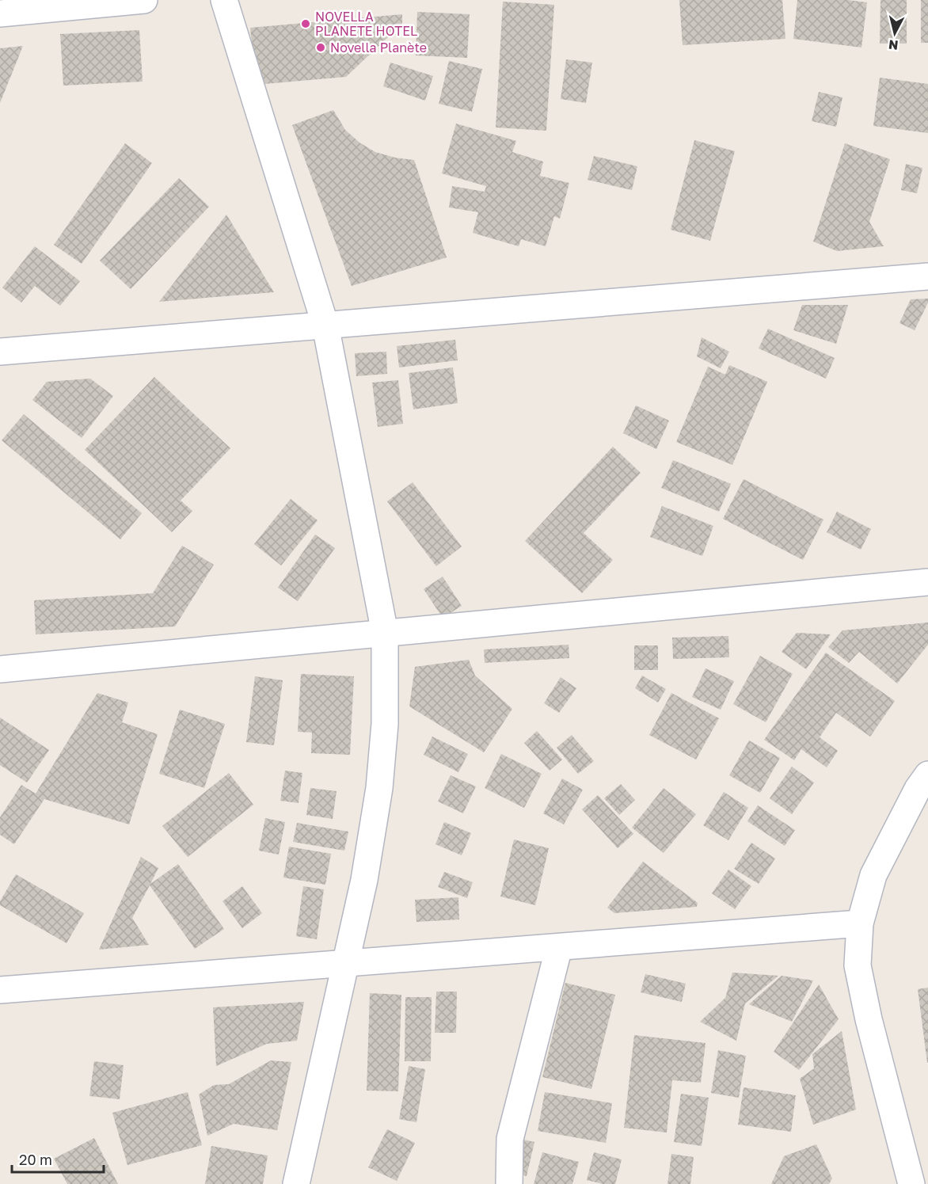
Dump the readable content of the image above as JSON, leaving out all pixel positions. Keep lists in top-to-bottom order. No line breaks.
{"places":["NOVELLA PLANETE HOTEL","Novella Planète"],"scale_bar":"20 m","north":"bottom"}
